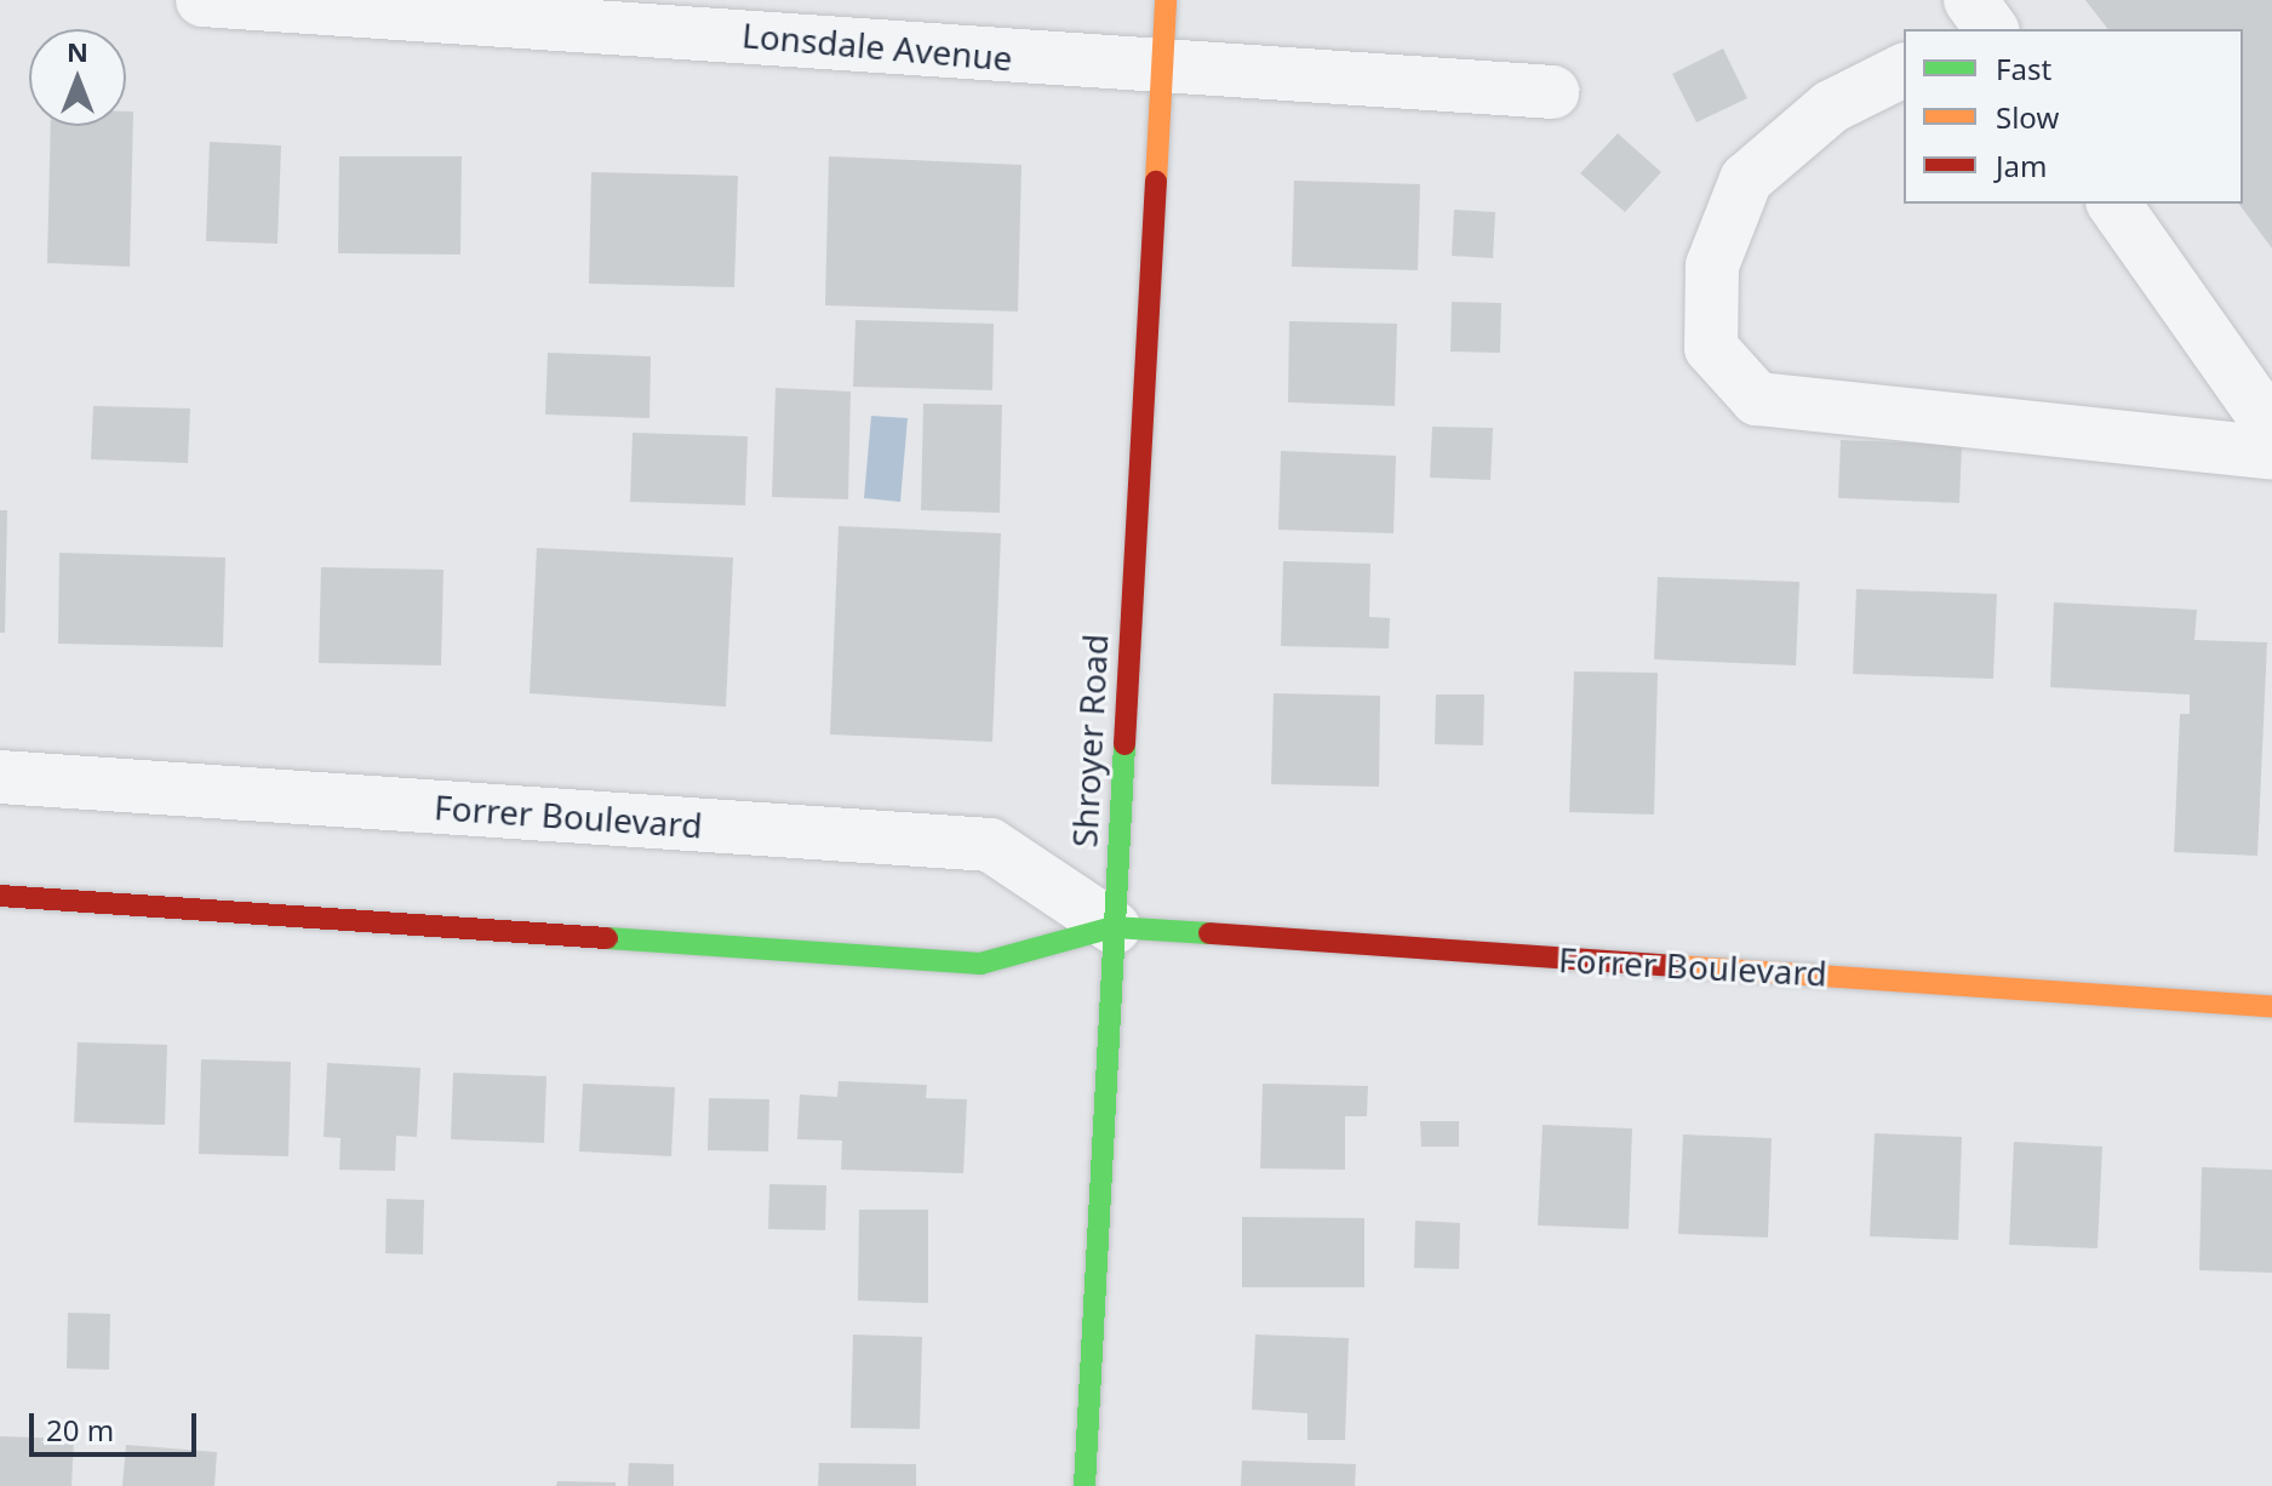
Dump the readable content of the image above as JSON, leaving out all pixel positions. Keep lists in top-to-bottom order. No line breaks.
{"streets":{"street":["Lonsdale Avenue","Shroyer Road","Forrer Boulevard"]},"crossings":[["Lonsdale Avenue","Shroyer Road"],["Shroyer Road","Forrer Boulevard"]],"legend":["Fast","Slow","Jam"],"scale_bar":"20 m","north":"top"}
